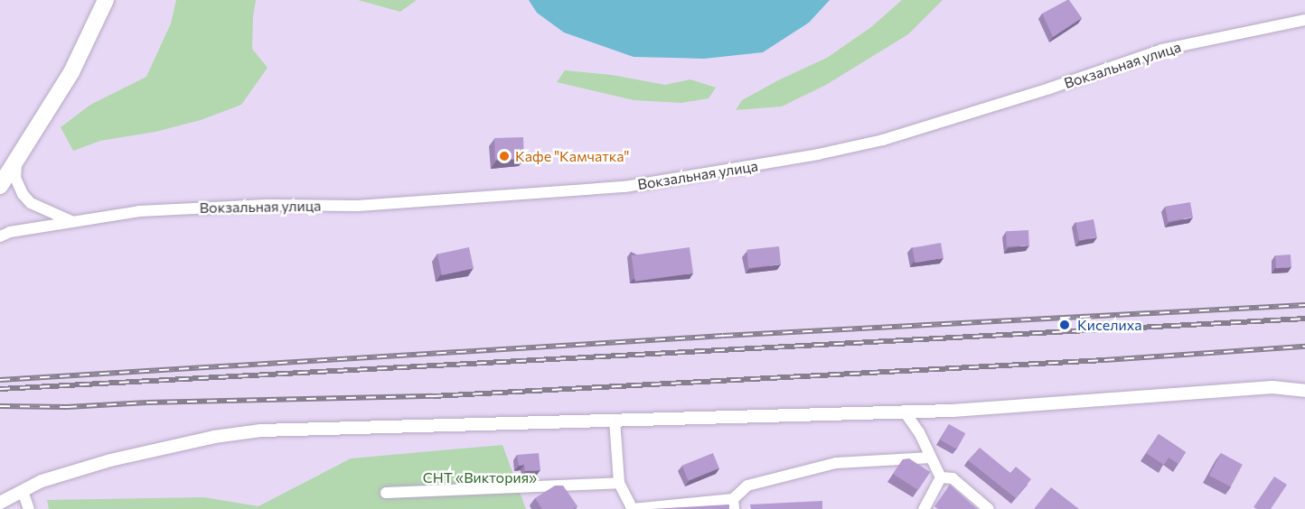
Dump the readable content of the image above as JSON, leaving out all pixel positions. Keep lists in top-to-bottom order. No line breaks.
{"streets":{"street":["Вокзальная улица"]},"parks":["СНТ «Виктория»"],"places":["Кафе \"Камчатка\"","Киселиха"]}
